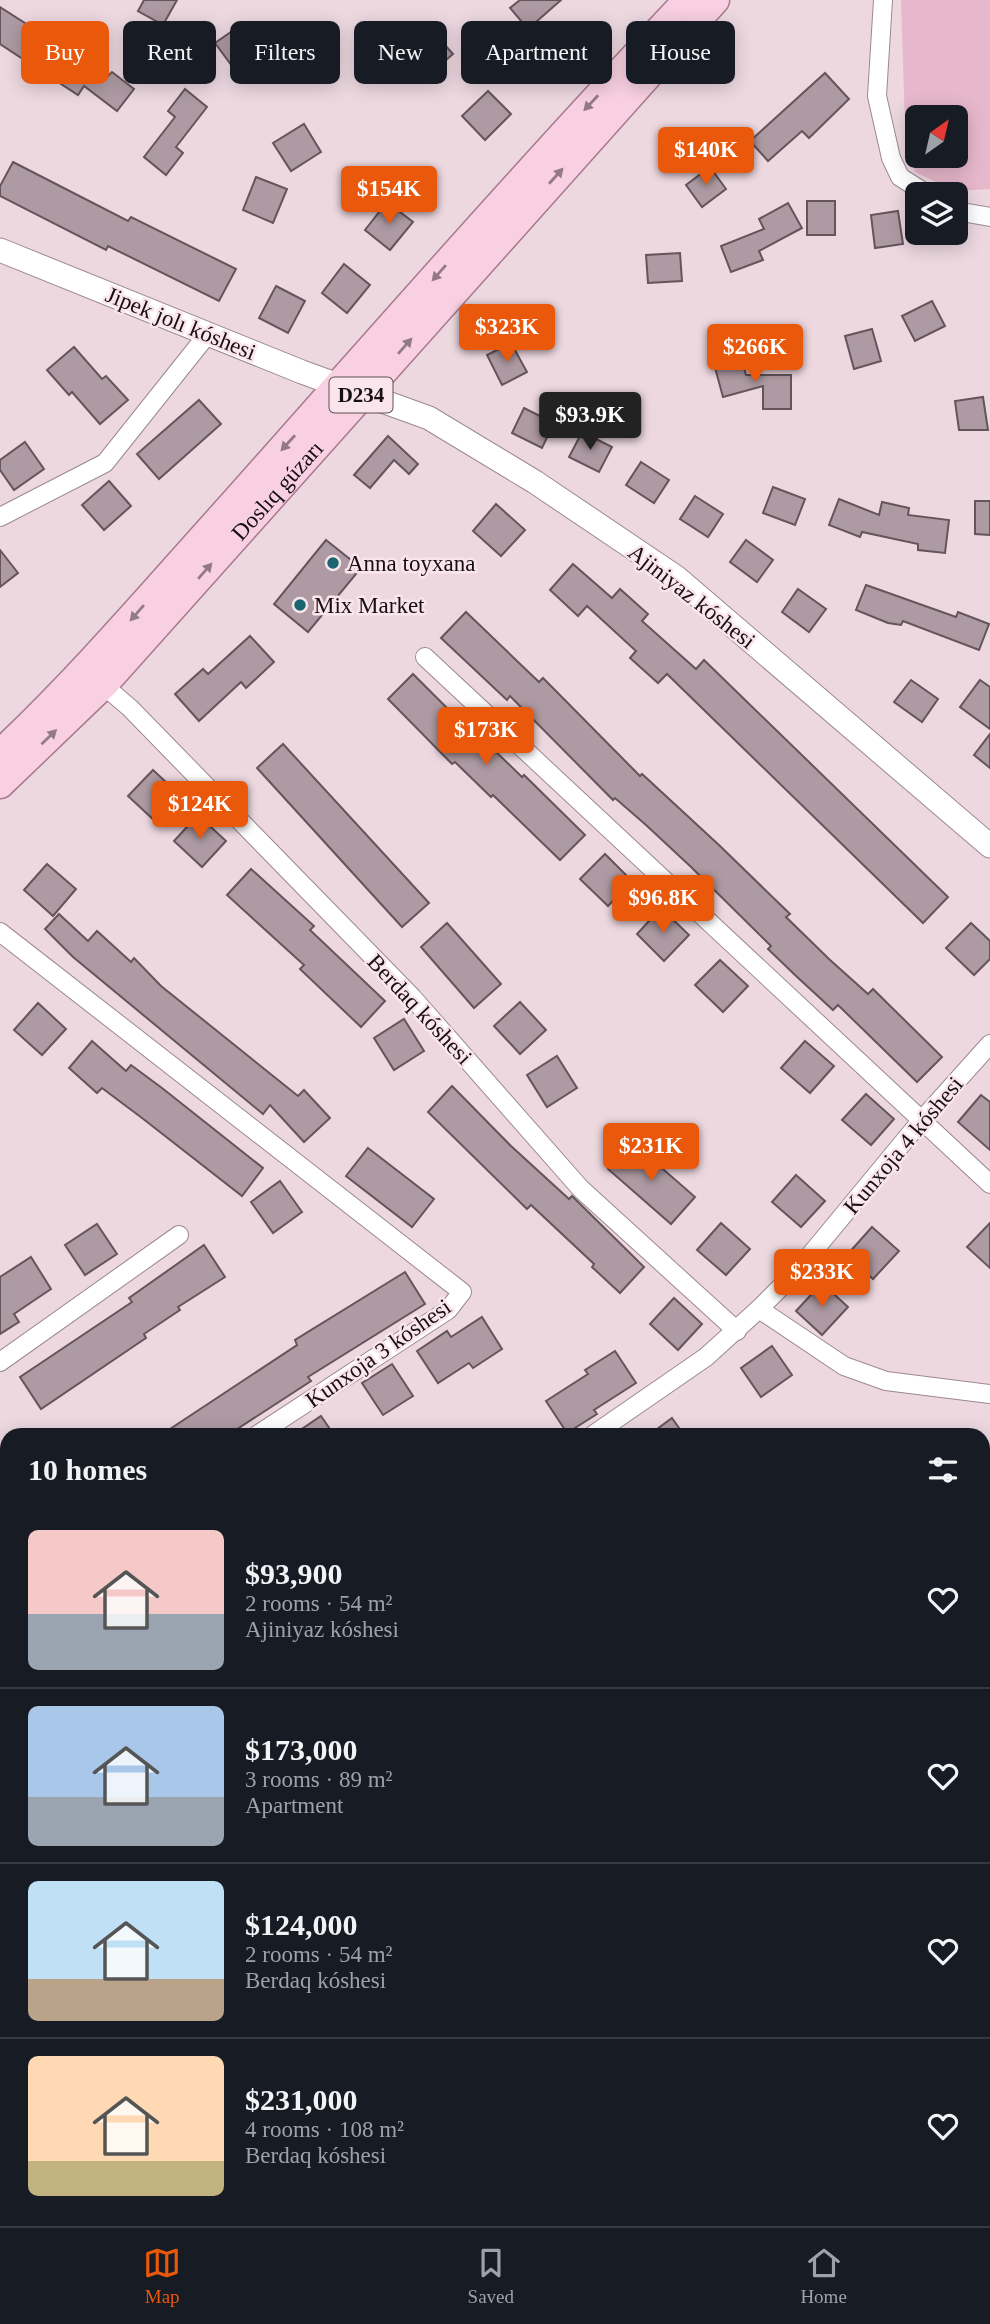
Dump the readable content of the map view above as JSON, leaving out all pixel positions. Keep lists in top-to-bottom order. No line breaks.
{"streets":{"main road":["D234","Doslıq gúzarı"],"street":["Jipek jolı kóshesi","Ajiniyaz kóshesi","Berdaq kóshesi","Kunxoja 4 kóshesi","Kunxoja 3 kóshesi"]},"crossings":[["Jipek jolı kóshesi","Doslıq gúzarı"],["Jipek jolı kóshesi","Ajiniyaz kóshesi"],["Doslıq gúzarı","Ajiniyaz kóshesi"],["Doslıq gúzarı","Berdaq kóshesi"],["Berdaq kóshesi","Kunxoja 4 kóshesi"]],"places":["Anna toyxana","Mix Market"],"north":"top right","page":{"chip":["Buy","Rent","Filters","New","Apartment","House"],"price":["$140K","$154K","$323K","$266K","$93.9K","$173K","$124K","$96.8K","$231K","$233K"],"heading":"10 homes","list":[{"name":"$93,900","note":"2 rooms · 54 m² · Ajiniyaz kóshesi"},{"name":"$173,000","note":"3 rooms · 89 m² · Apartment"},{"name":"$124,000","note":"2 rooms · 54 m² · Berdaq kóshesi"},{"name":"$231,000","note":"4 rooms · 108 m² · Berdaq kóshesi"}],"tabs":["Map","Saved","Home"]}}
